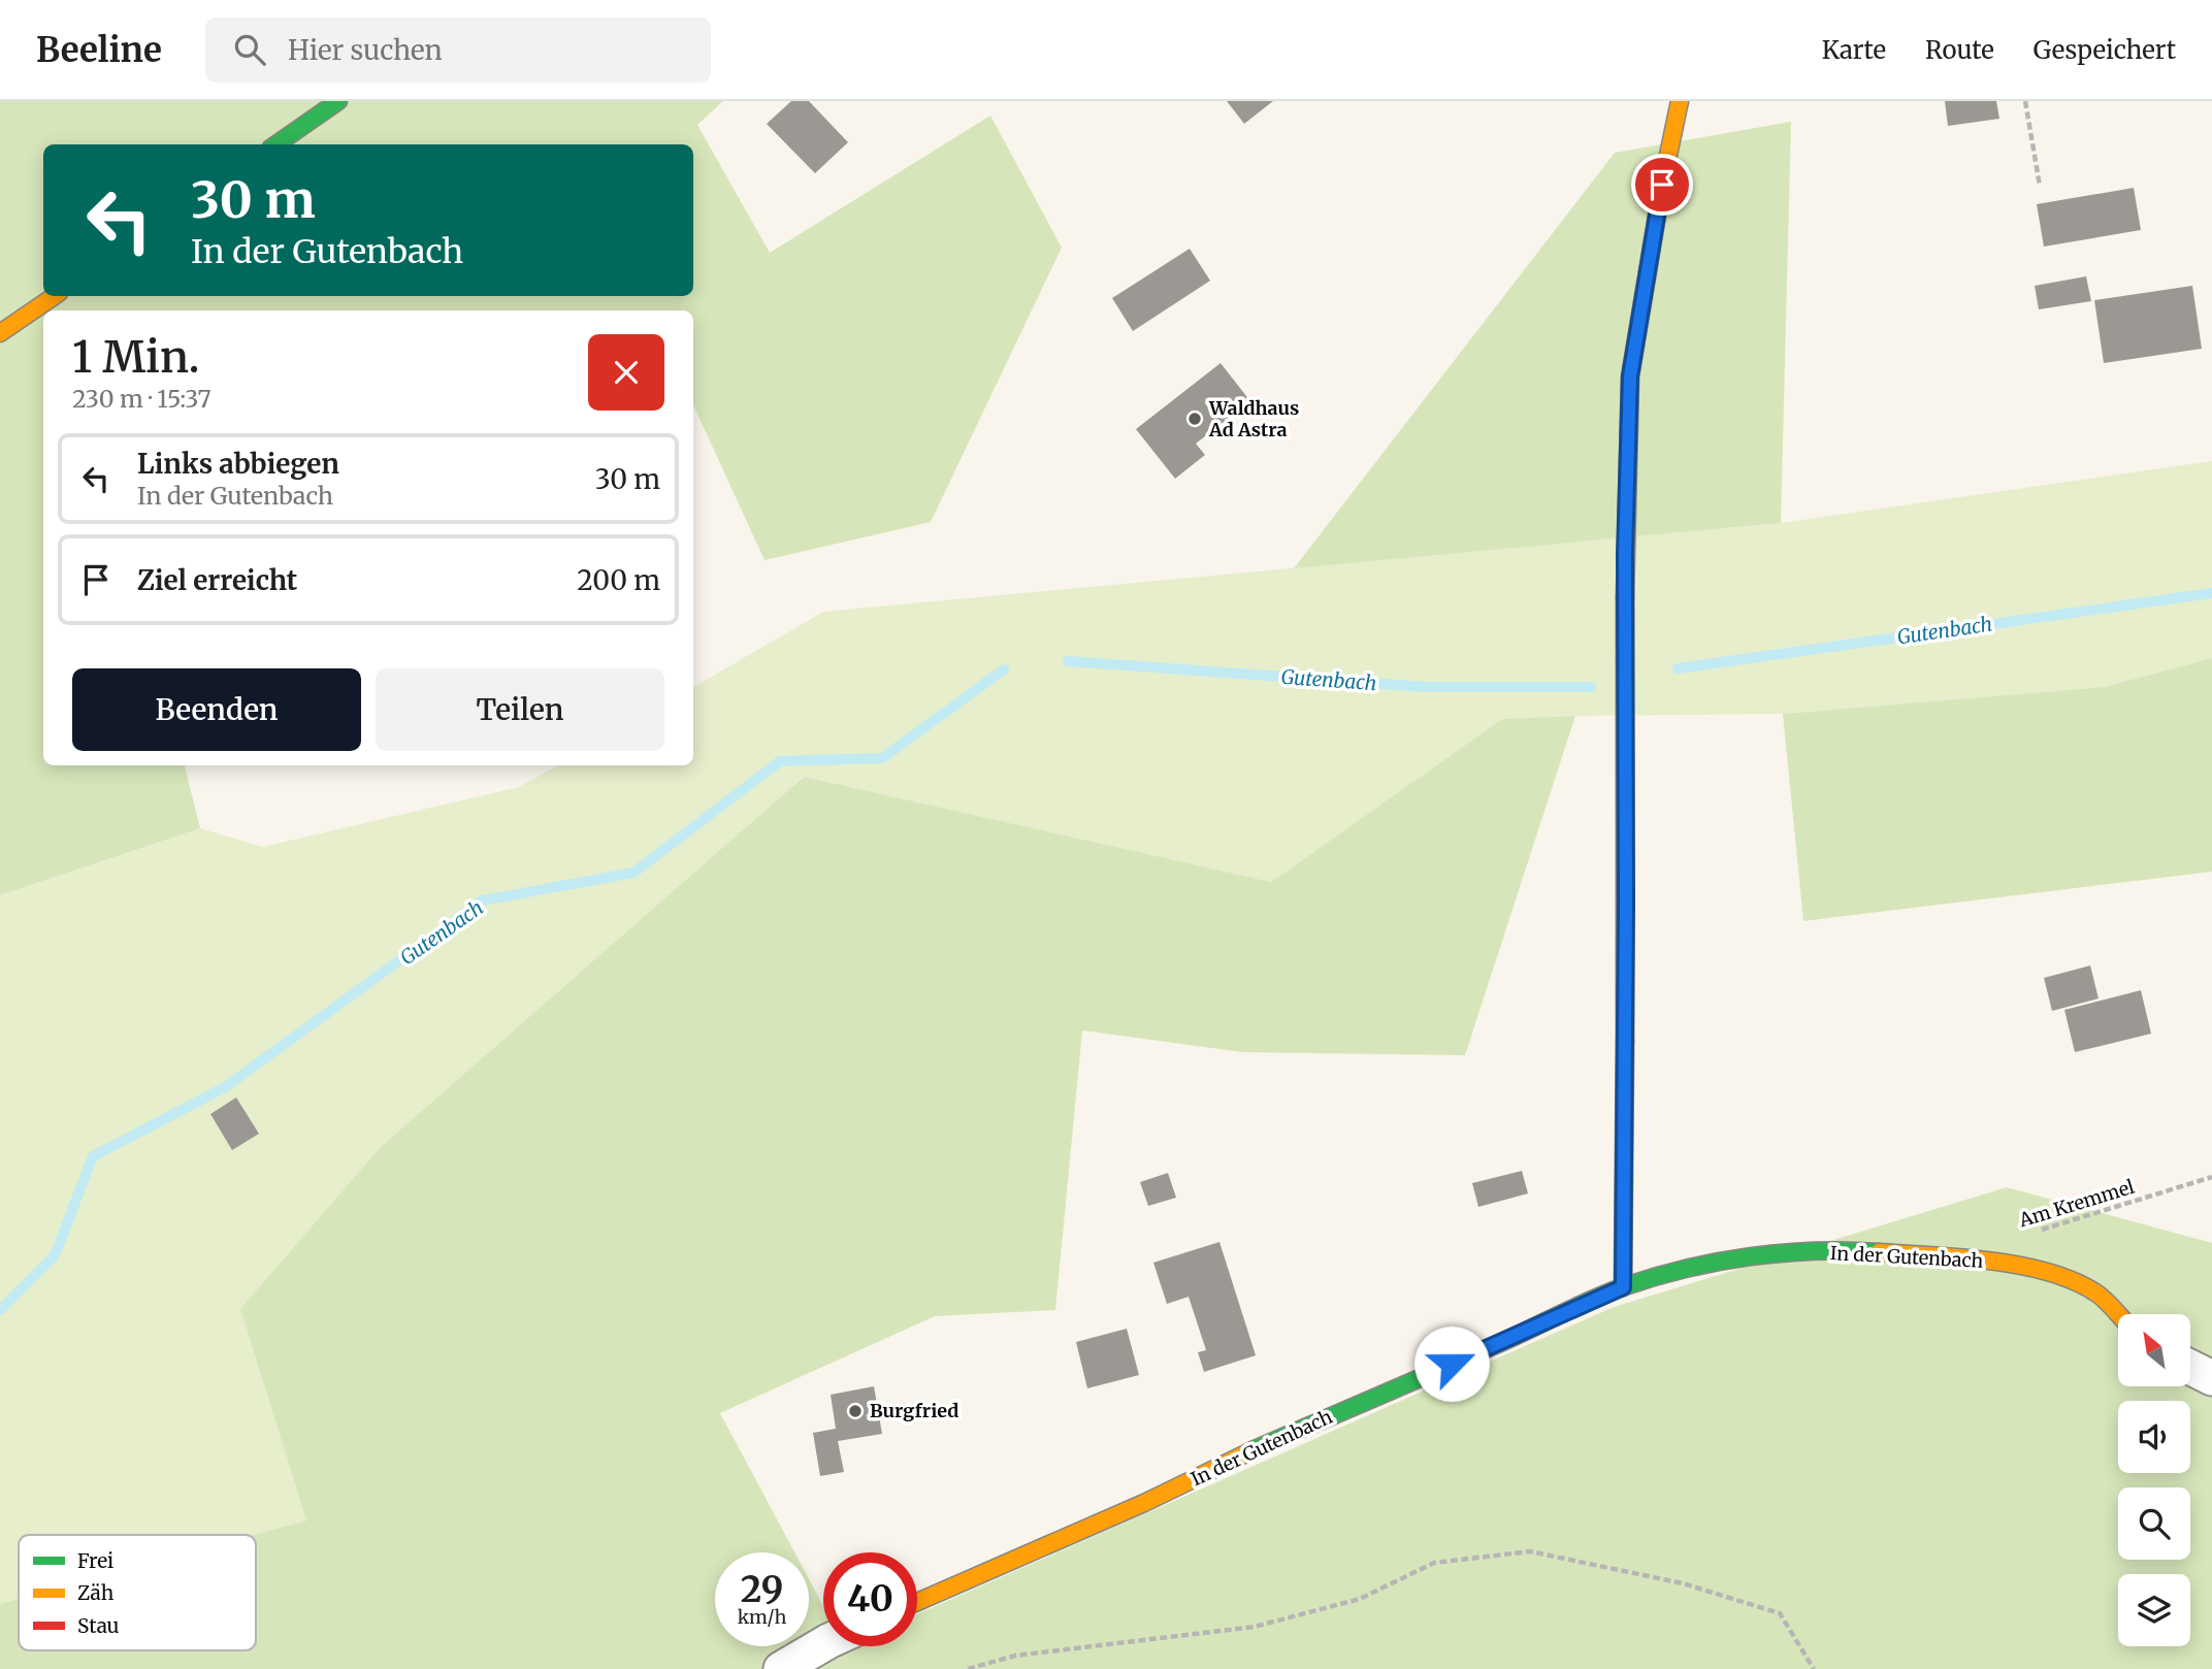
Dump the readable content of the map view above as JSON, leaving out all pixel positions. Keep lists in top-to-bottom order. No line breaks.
{"streets":{"street":["In der Gutenbach"],"path":["Am Kremmel"]},"water":["Gutenbach"],"places":["Waldhaus Ad Astra","Burgfried"],"legend":["Frei","Zäh","Stau"],"north":"top left","page":{"header":"Beeline","search":"Hier suchen","nav":["Karte","Route","Gespeichert"],"turn":["30 m","In der Gutenbach"],"heading":["1 Min.","230 m · 15:37"],"list":[{"name":"Links abbiegen","note":"In der Gutenbach","value":"30 m"},{"name":"Ziel erreicht","value":"200 m"}],"buttons":["Beenden","Teilen"],"speed":"29 km/h","limit":"40"}}
